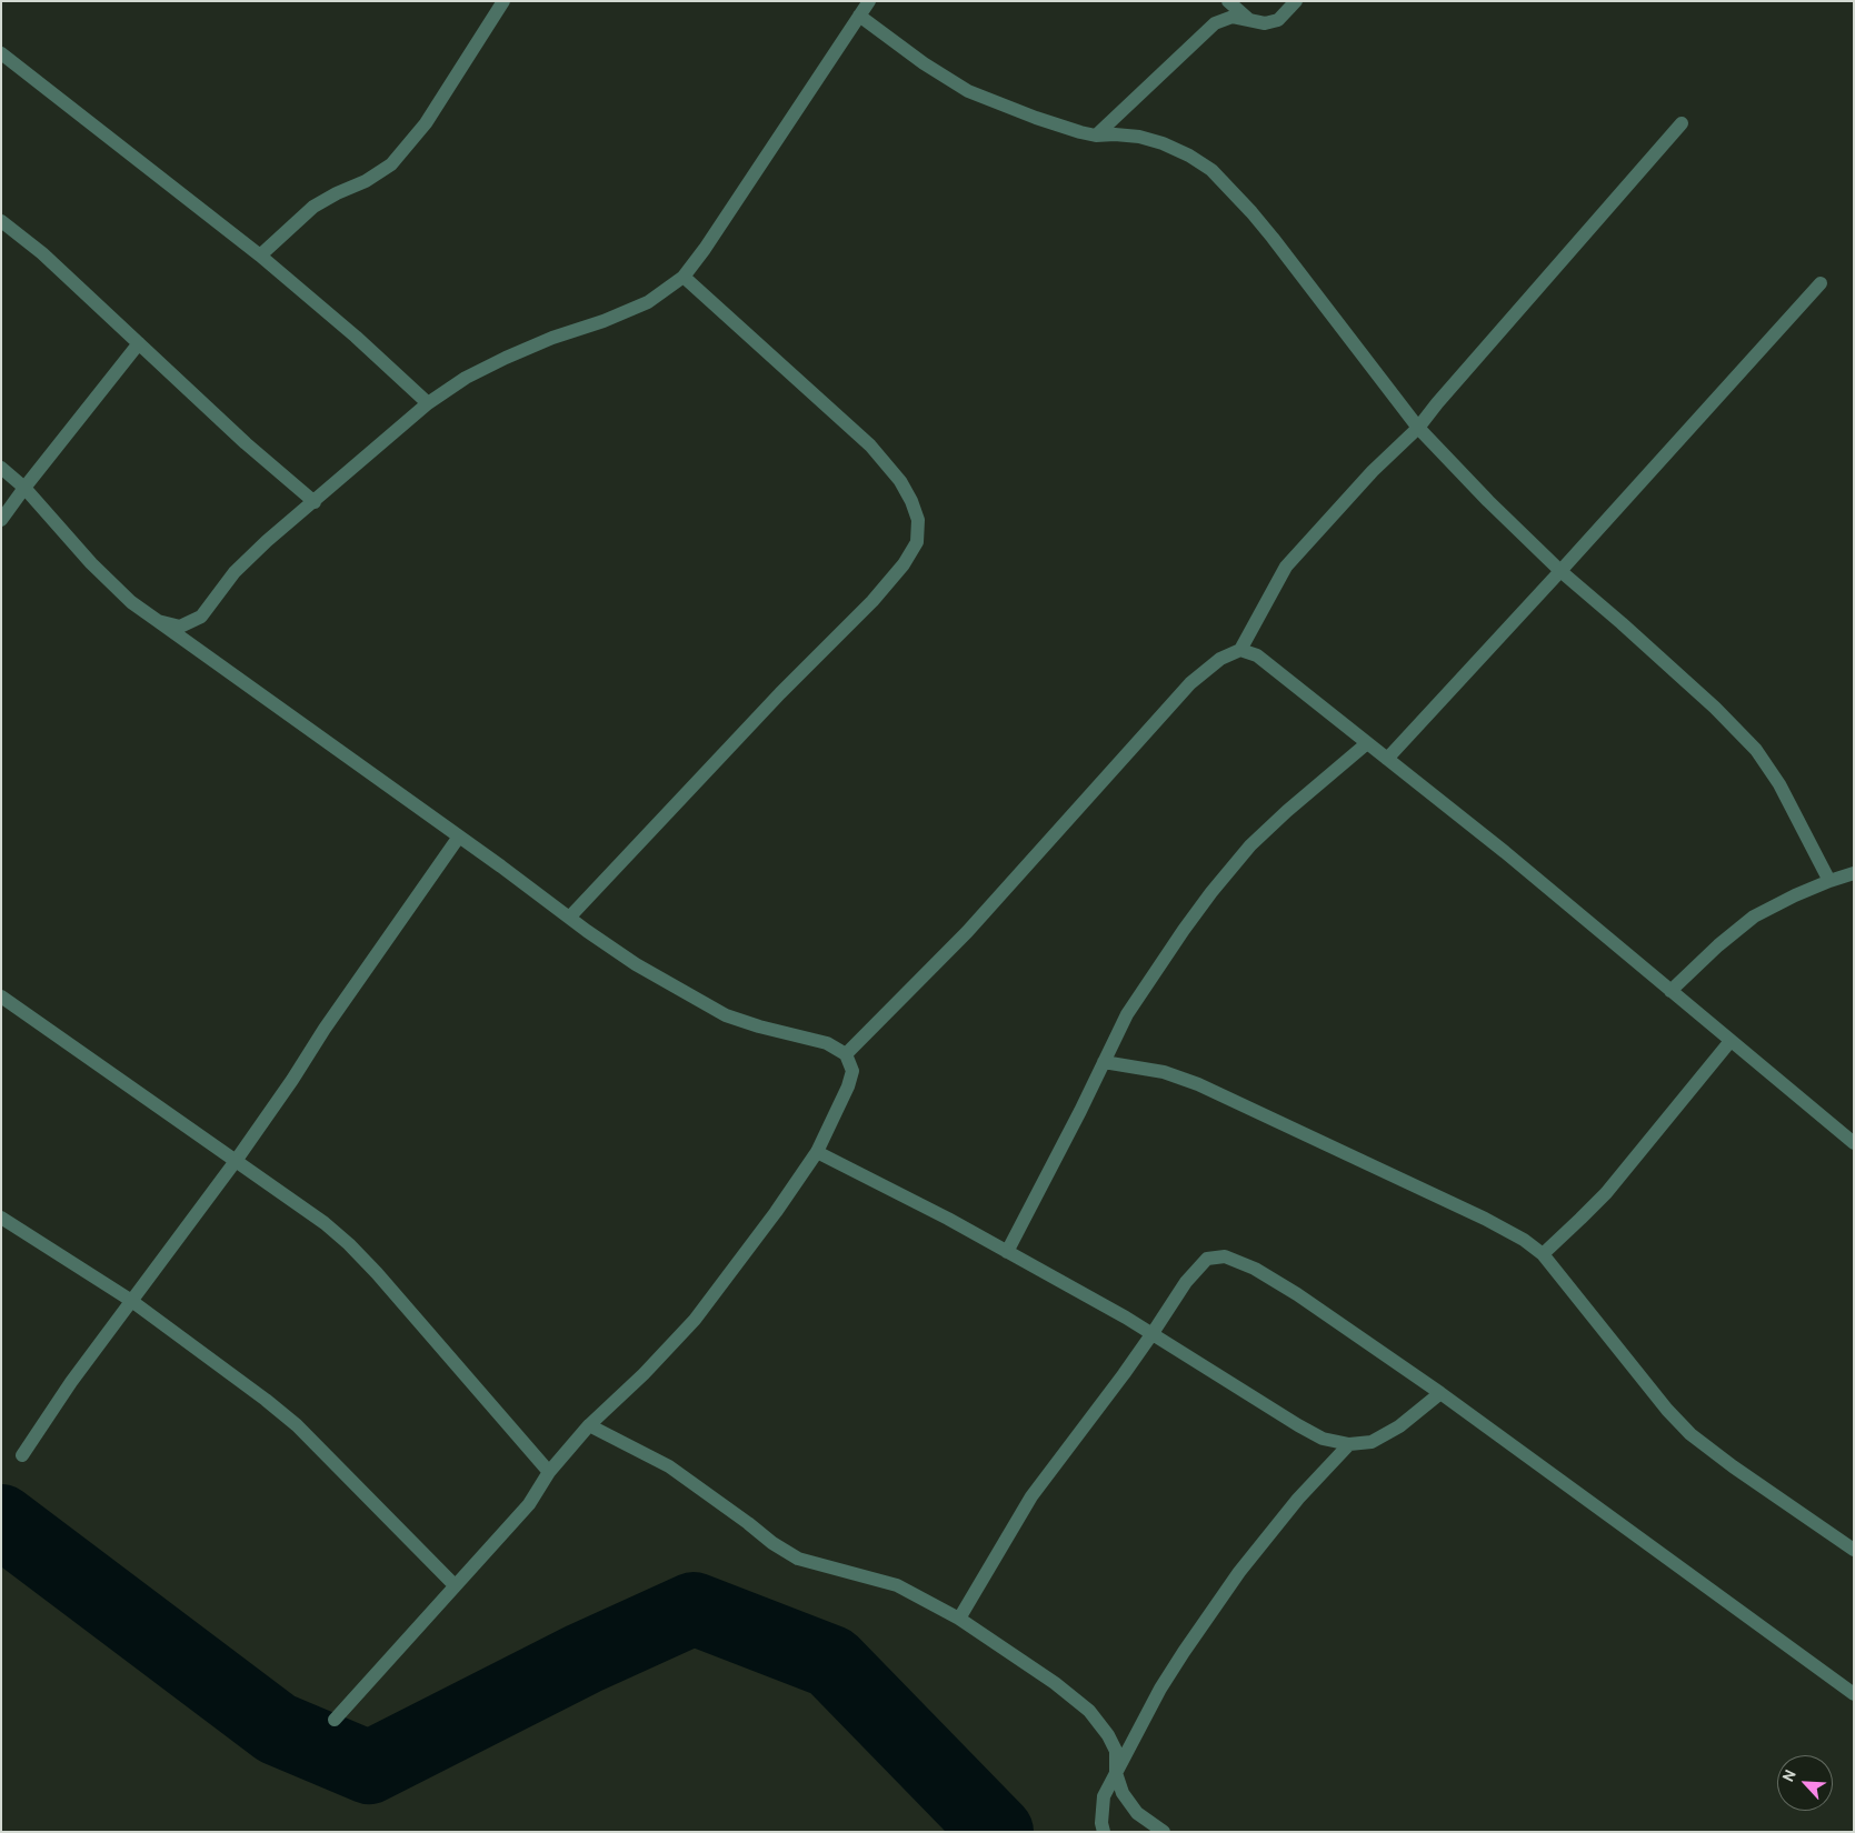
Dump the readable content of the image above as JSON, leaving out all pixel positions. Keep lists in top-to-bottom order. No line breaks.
{"north":"top left"}
